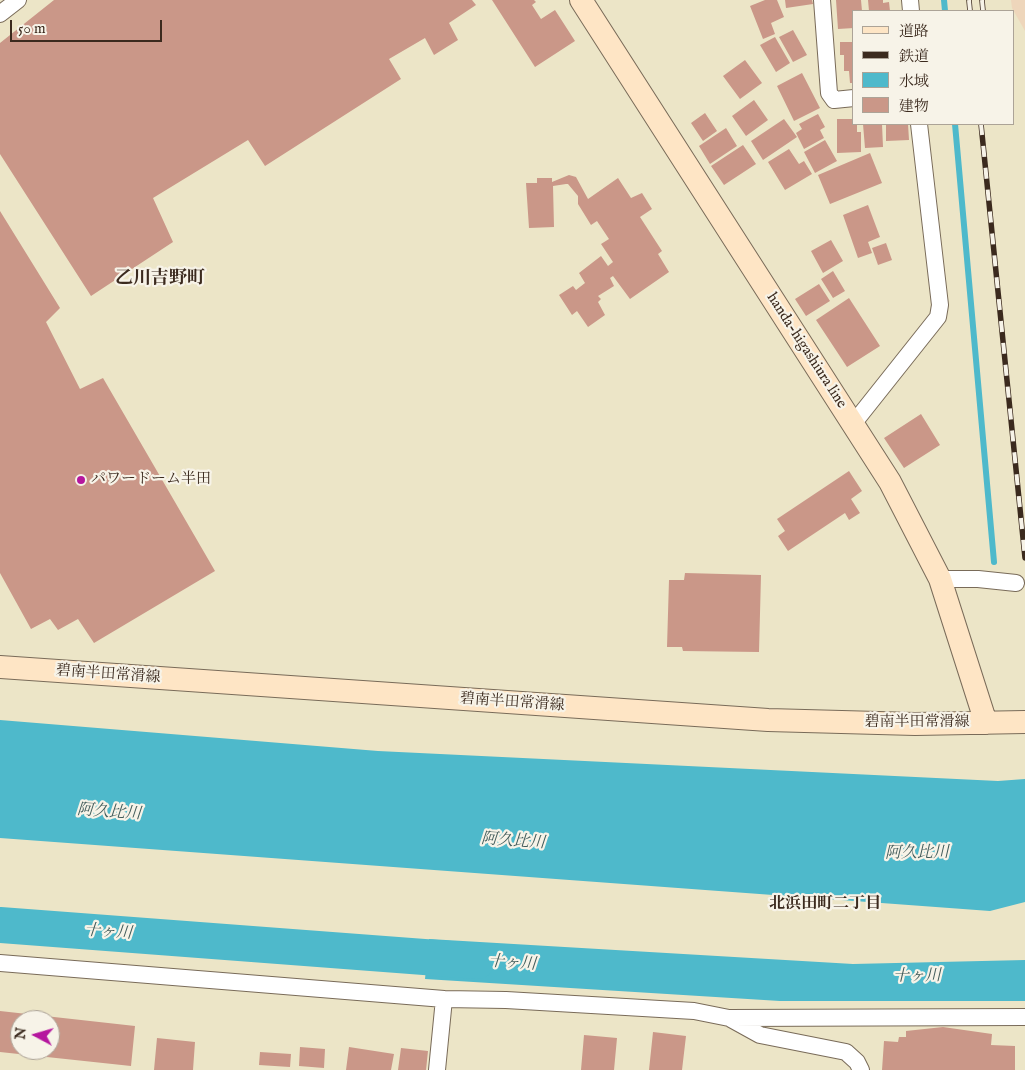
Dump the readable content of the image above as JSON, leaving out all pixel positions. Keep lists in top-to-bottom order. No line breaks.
{"streets":{"main road":["handa-higashiura line","碧南半田常滑線"]},"crossings":[["handa-higashiura line","碧南半田常滑線"]],"districts":["乙川吉野町","北浜田町二丁目"],"water":["阿久比川","十ヶ川"],"places":["パワードーム半田"],"legend":["道路","鉄道","水域","建物"],"scale_bar":"50 m","north":"left"}
